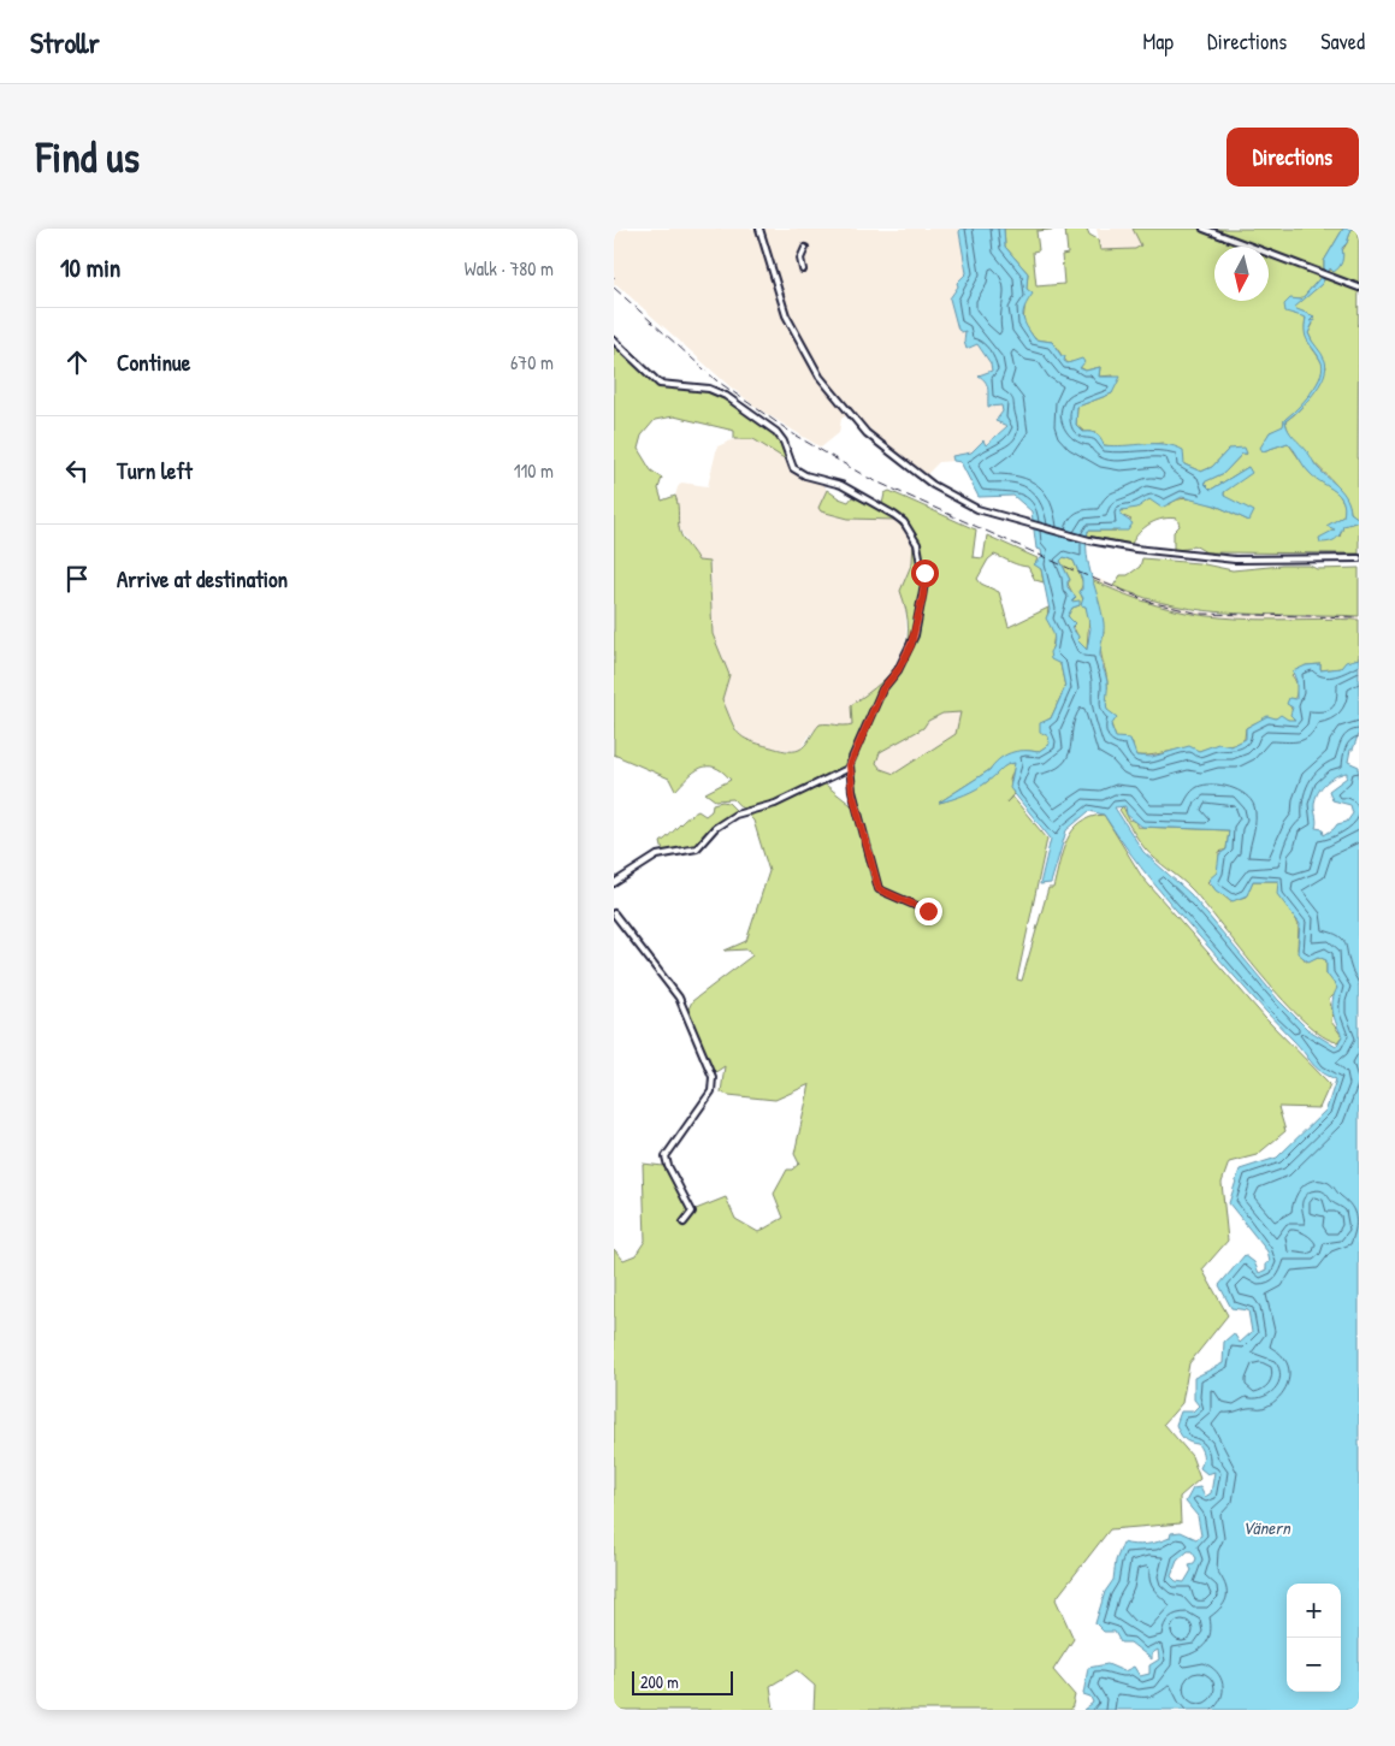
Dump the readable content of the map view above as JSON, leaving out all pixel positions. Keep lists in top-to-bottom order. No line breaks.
{"water":["Vänern"],"scale_bar":"200 m","north":"bottom","page":{"header":"Strollr","nav":["Map","Directions","Saved"],"buttons":"Directions","title":"Find us","heading":["10 min","Walk · 780 m"],"list":[["Continue","670 m"],["Turn left","110 m"],"Arrive at destination"],"map_buttons":["+","−"],"scale":"200 m"}}
